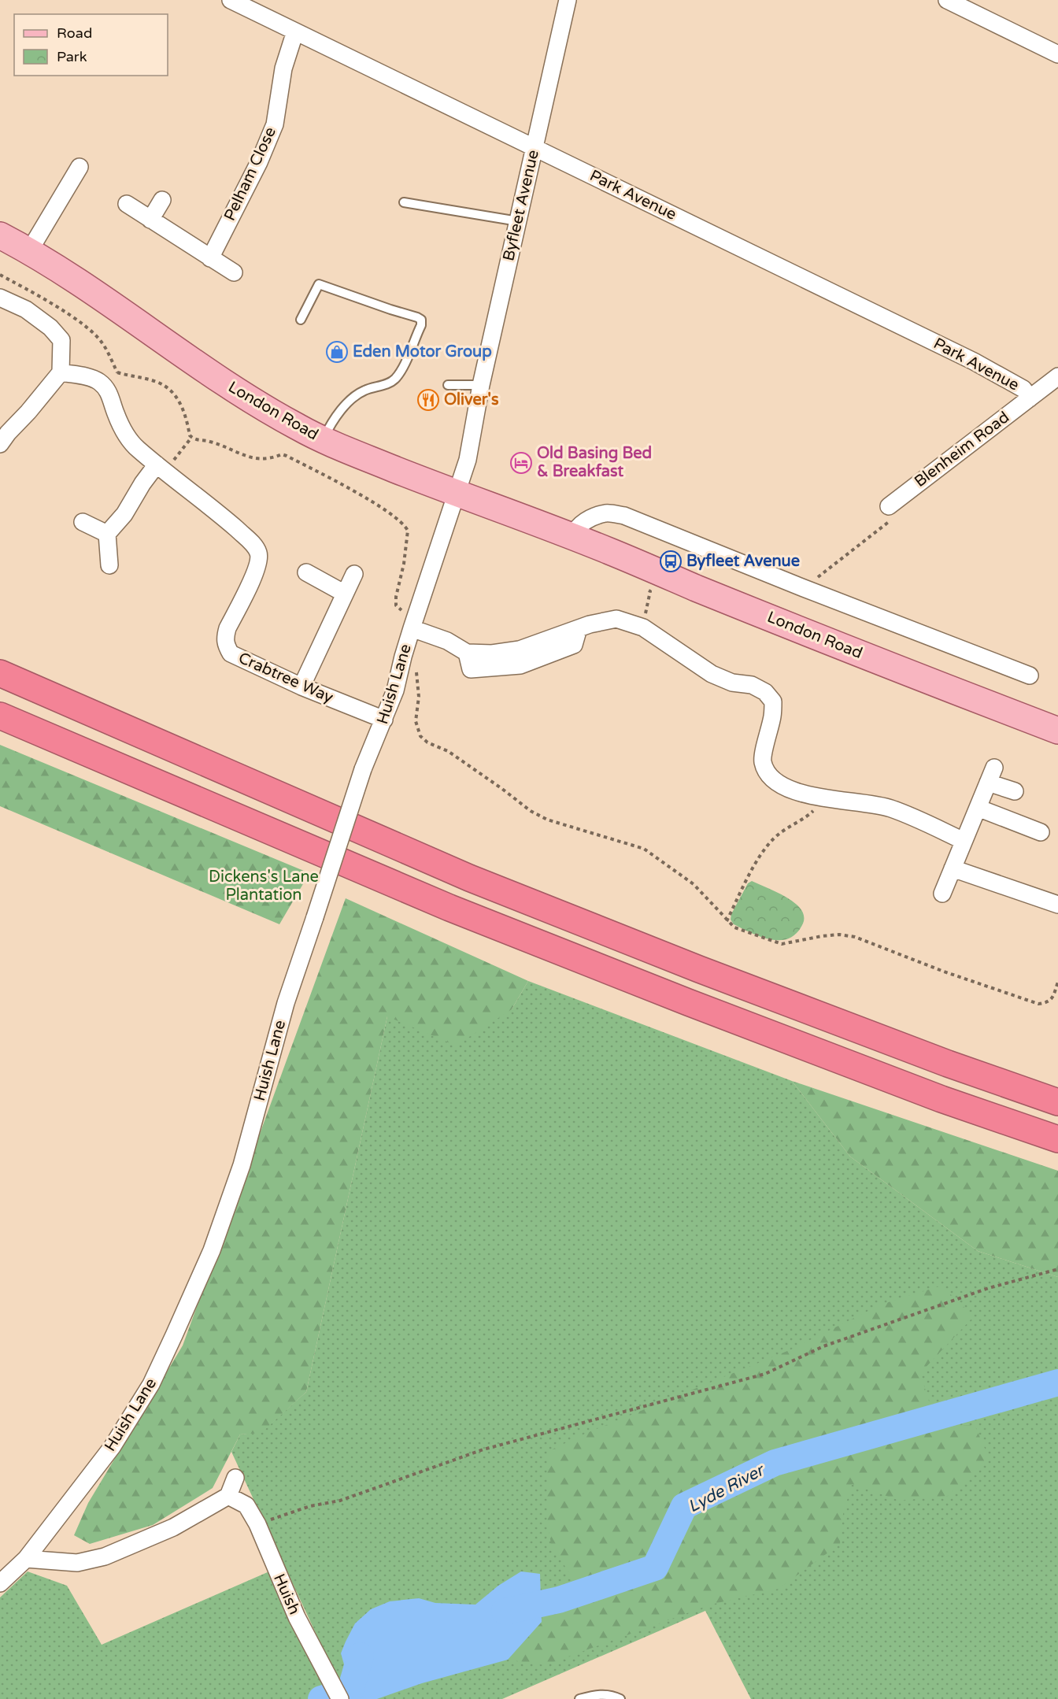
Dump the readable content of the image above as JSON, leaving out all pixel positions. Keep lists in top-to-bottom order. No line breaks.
{"streets":{"main road":["London Road"],"street":["Pelham Close","Park Avenue","Byfleet Avenue","Blenheim Road","Crabtree Way","Huish Lane","Huish"]},"crossings":[["Pelham Close","Park Avenue"],["Park Avenue","Byfleet Avenue"],["Park Avenue","Blenheim Road"],["Byfleet Avenue","London Road"],["Byfleet Avenue","Huish Lane"],["London Road","Huish Lane"],["Crabtree Way","Huish Lane"]],"water":["Lyde River"],"parks":["Dickens's Lane Plantation"],"places":{"shop":["Eden Motor Group"],"restaurant":["Oliver's"],"hotel":["Old Basing Bed & Breakfast"],"bus stop":["Byfleet Avenue"]},"legend":["Road","Park"]}
